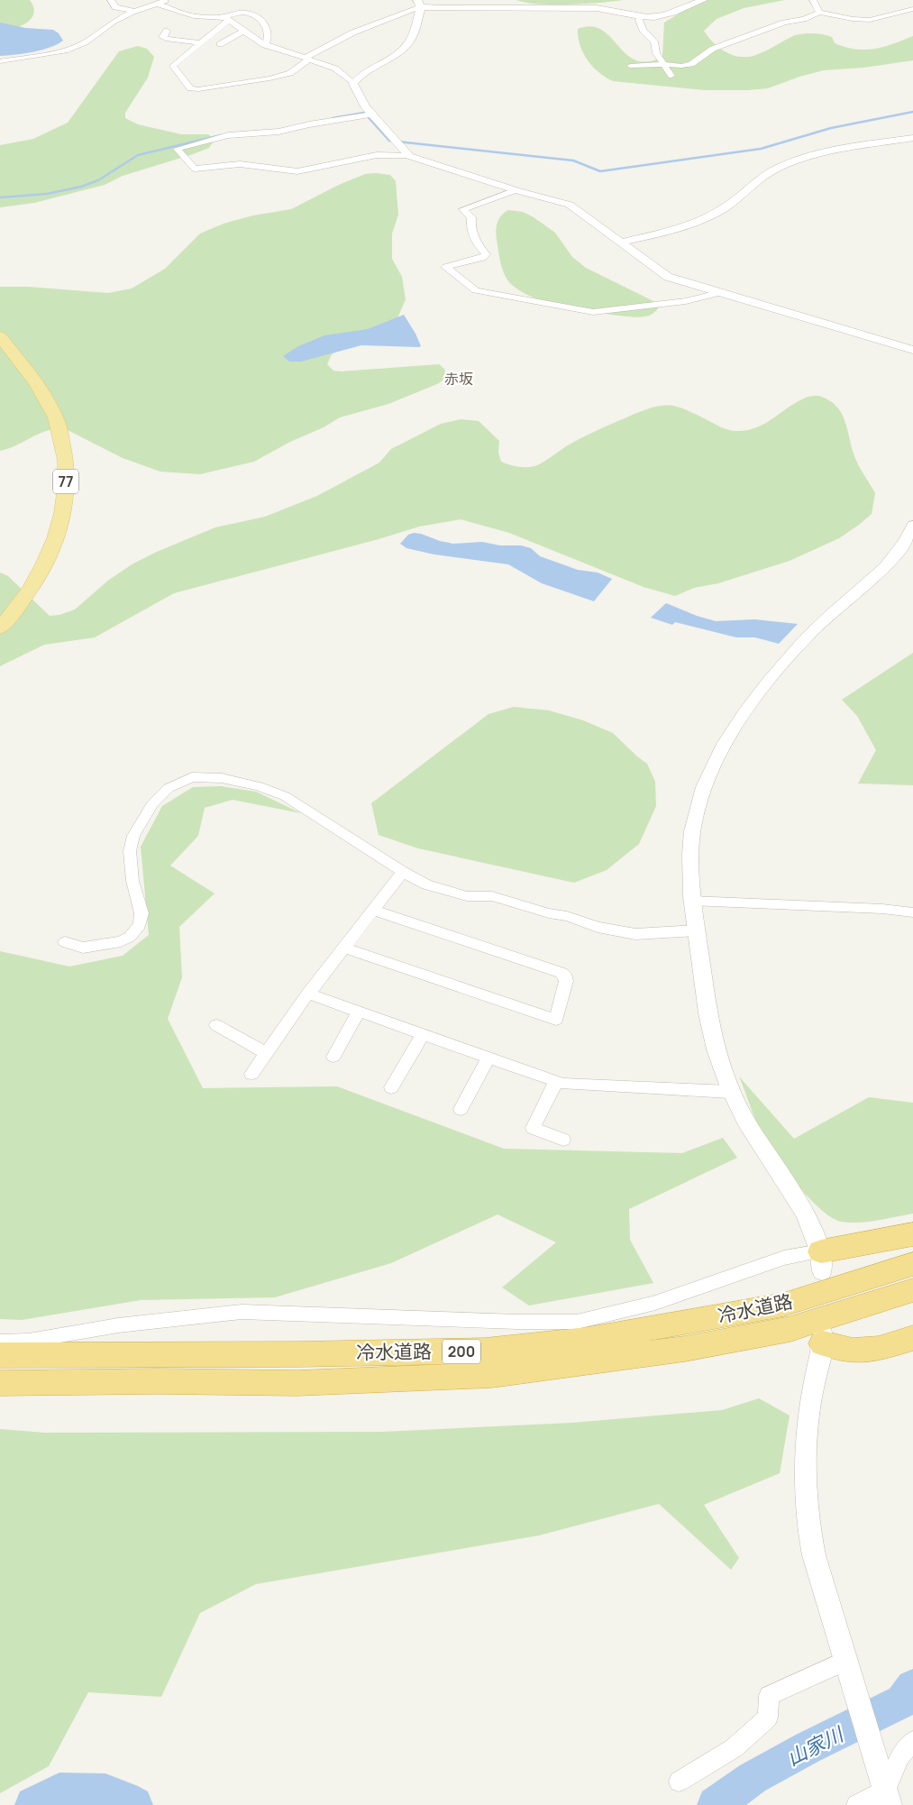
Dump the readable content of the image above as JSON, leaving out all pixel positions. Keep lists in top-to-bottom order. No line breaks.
{"streets":{"highway":["冷水道路","200"],"main road":["77"]},"districts":["赤坂"],"water":["山家川"]}
